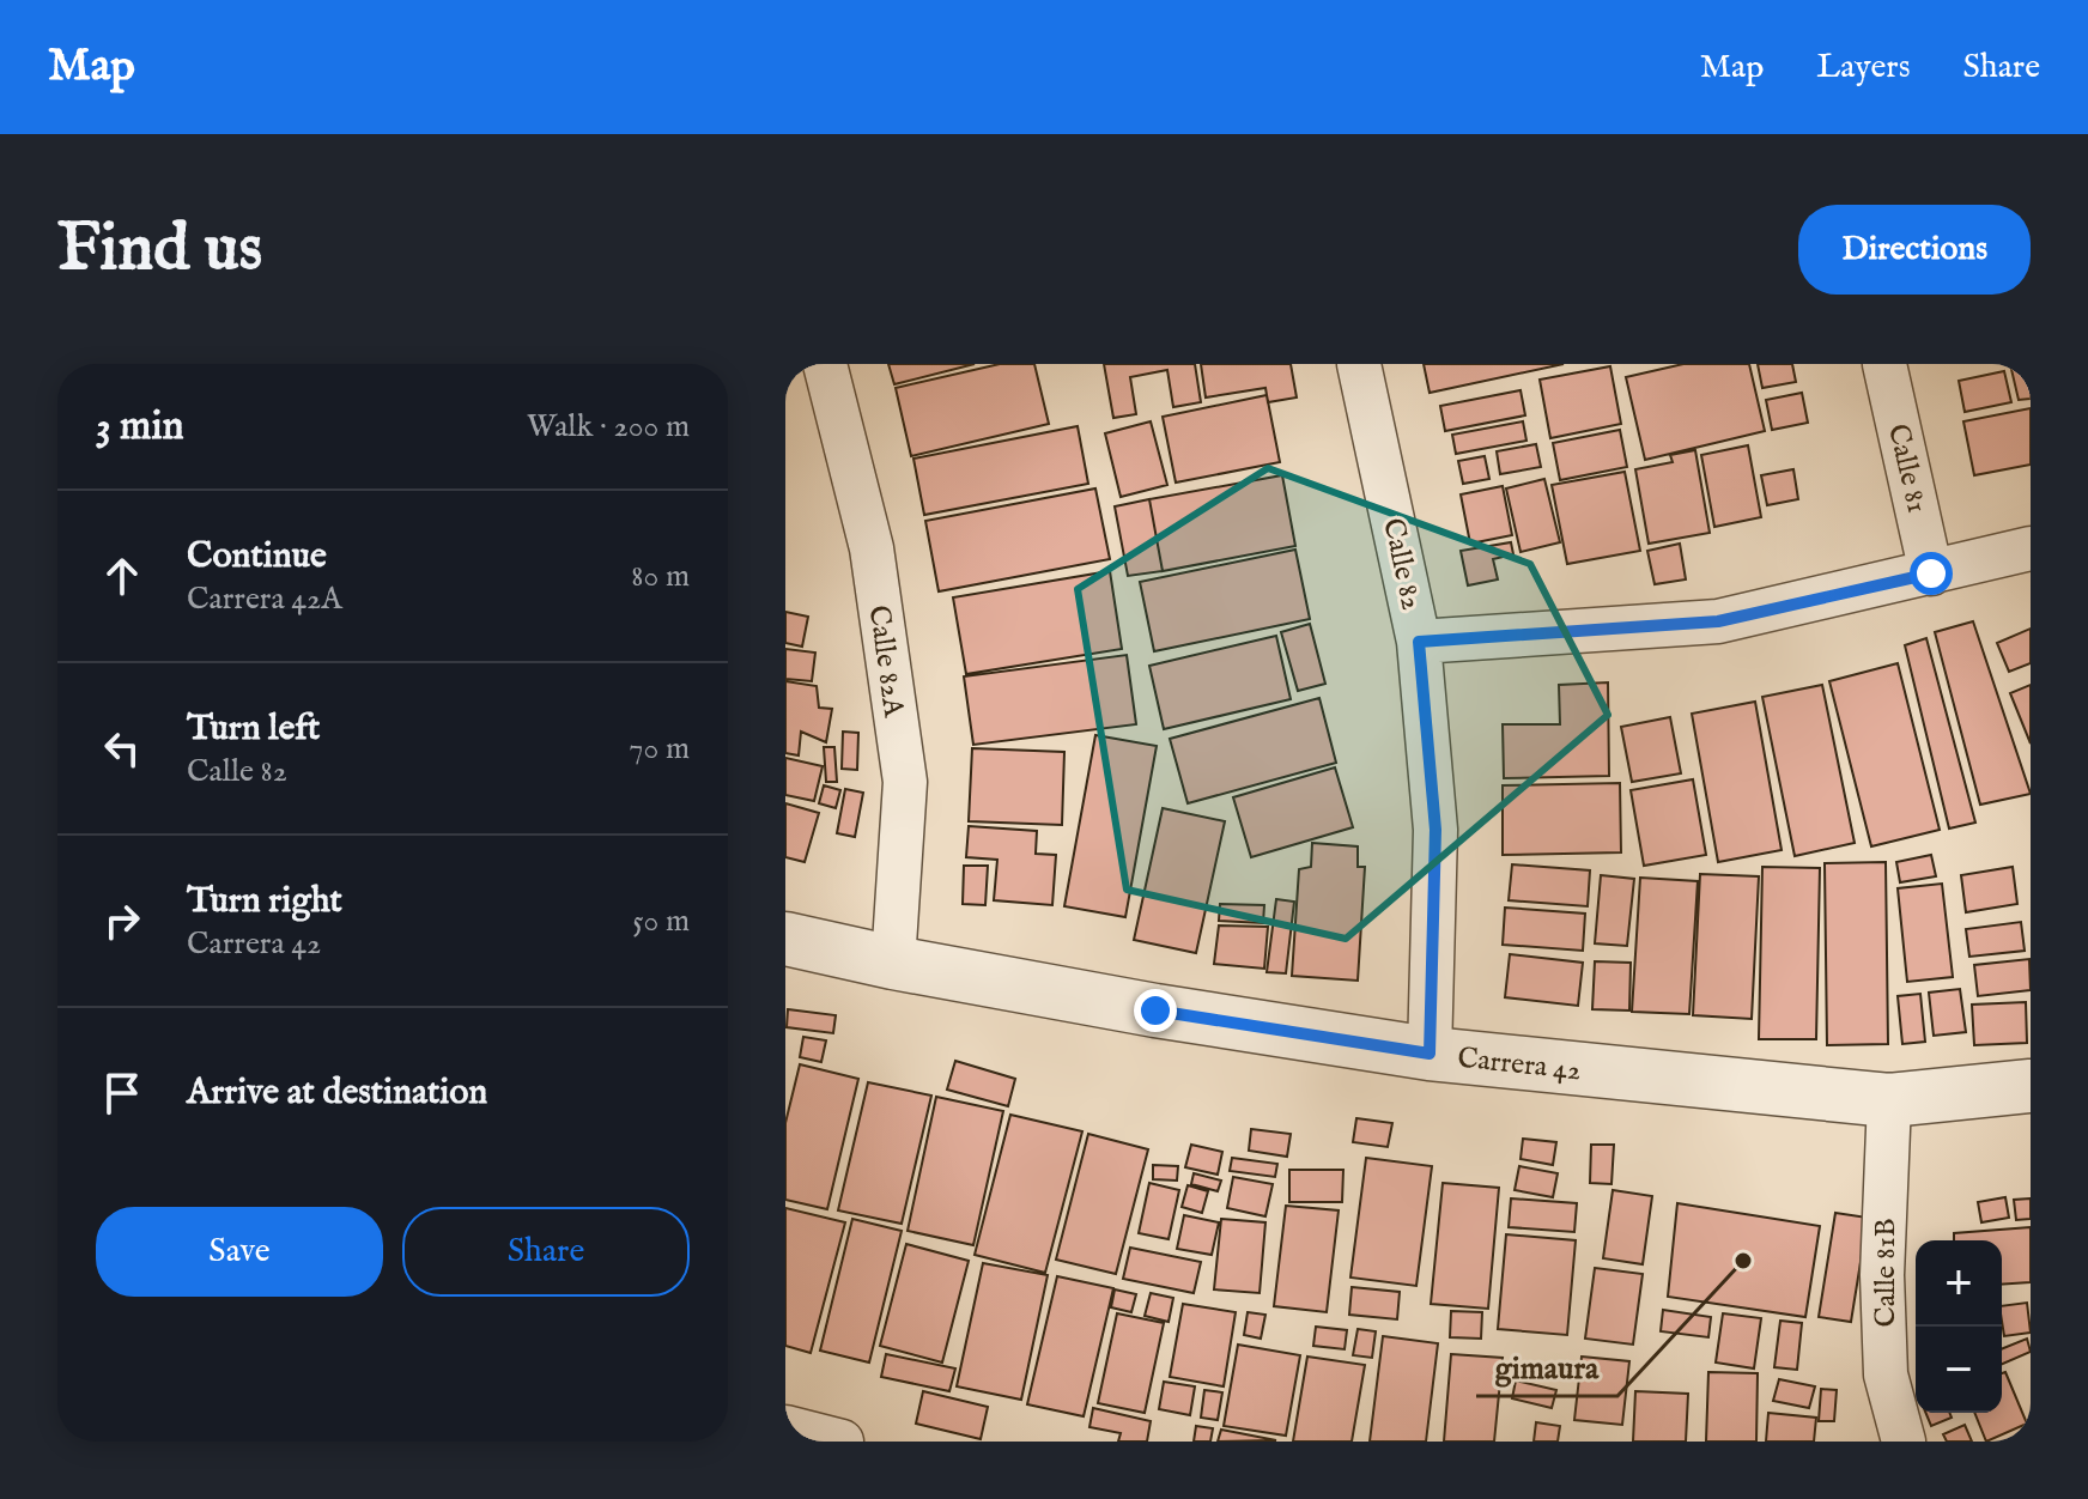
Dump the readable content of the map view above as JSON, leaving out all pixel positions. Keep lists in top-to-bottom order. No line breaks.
{"streets":{"street":["Calle 81","Calle 82","Calle 82A","Carrera 42","Calle 81B"]},"crossings":[["Calle 82","Carrera 42"],["Calle 82A","Carrera 42"],["Carrera 42","Calle 81B"]],"places":["gimaura"],"page":{"header":"Map","nav":["Map","Layers","Share"],"buttons":["Directions",["Save","Share"]],"title":"Find us","heading":["3 min","Walk · 200 m"],"list":[["Continue","Carrera 42A","80 m"],["Turn left","Calle 82","70 m"],["Turn right","Carrera 42","50 m"],"Arrive at destination"],"map_buttons":["+","−"]}}
